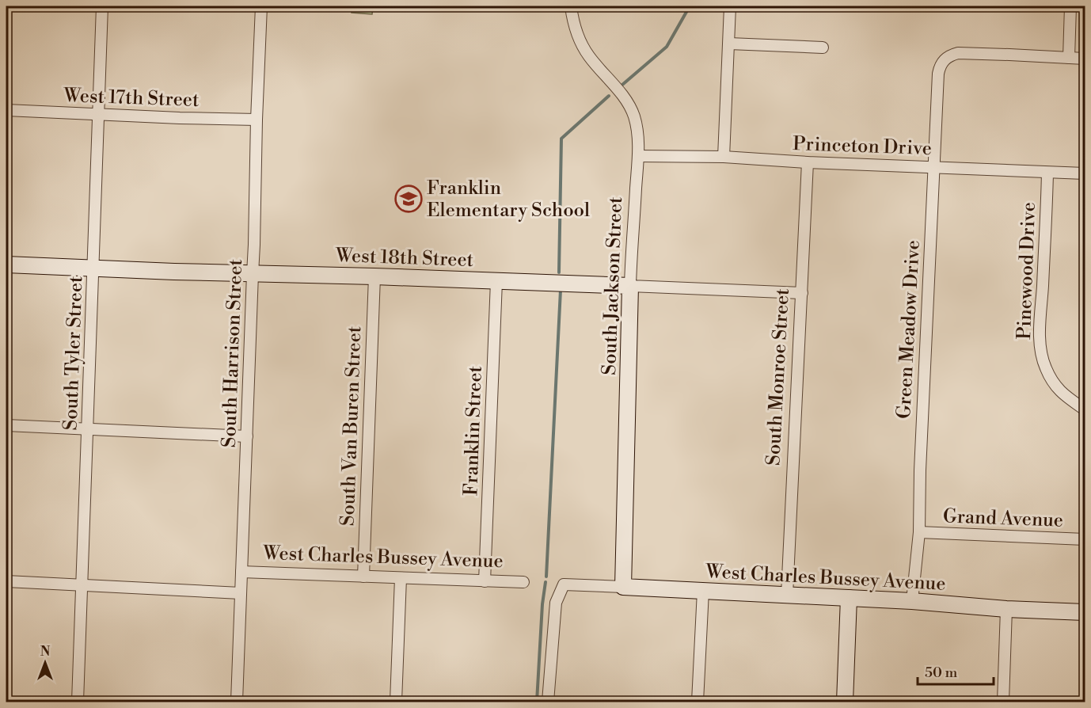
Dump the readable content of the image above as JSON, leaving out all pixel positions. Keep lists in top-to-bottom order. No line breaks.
{"streets":{"street":["West 17th Street","Princeton Drive","West 18th Street","Pinewood Drive","South Jackson Street","Green Meadow Drive","South Tyler Street","South Harrison Street","South Monroe Street","South Van Buren Street","Franklin Street","Grand Avenue","West Charles Bussey Avenue"]},"crossings":[["West 17th Street","South Tyler Street"],["West 17th Street","South Harrison Street"],["Princeton Drive","Pinewood Drive"],["Princeton Drive","South Jackson Street"],["Princeton Drive","Green Meadow Drive"],["Princeton Drive","South Monroe Street"],["West 18th Street","South Jackson Street"],["West 18th Street","South Tyler Street"],["West 18th Street","South Harrison Street"],["West 18th Street","South Monroe Street"],["West 18th Street","South Van Buren Street"],["West 18th Street","Franklin Street"],["South Jackson Street","West Charles Bussey Avenue"],["Green Meadow Drive","Grand Avenue"],["Green Meadow Drive","West Charles Bussey Avenue"],["South Harrison Street","West Charles Bussey Avenue"],["South Monroe Street","West Charles Bussey Avenue"],["South Van Buren Street","West Charles Bussey Avenue"],["Franklin Street","West Charles Bussey Avenue"]],"places":{"school or university":["Franklin Elementary School"]},"scale_bar":"50 m","north":"top"}
